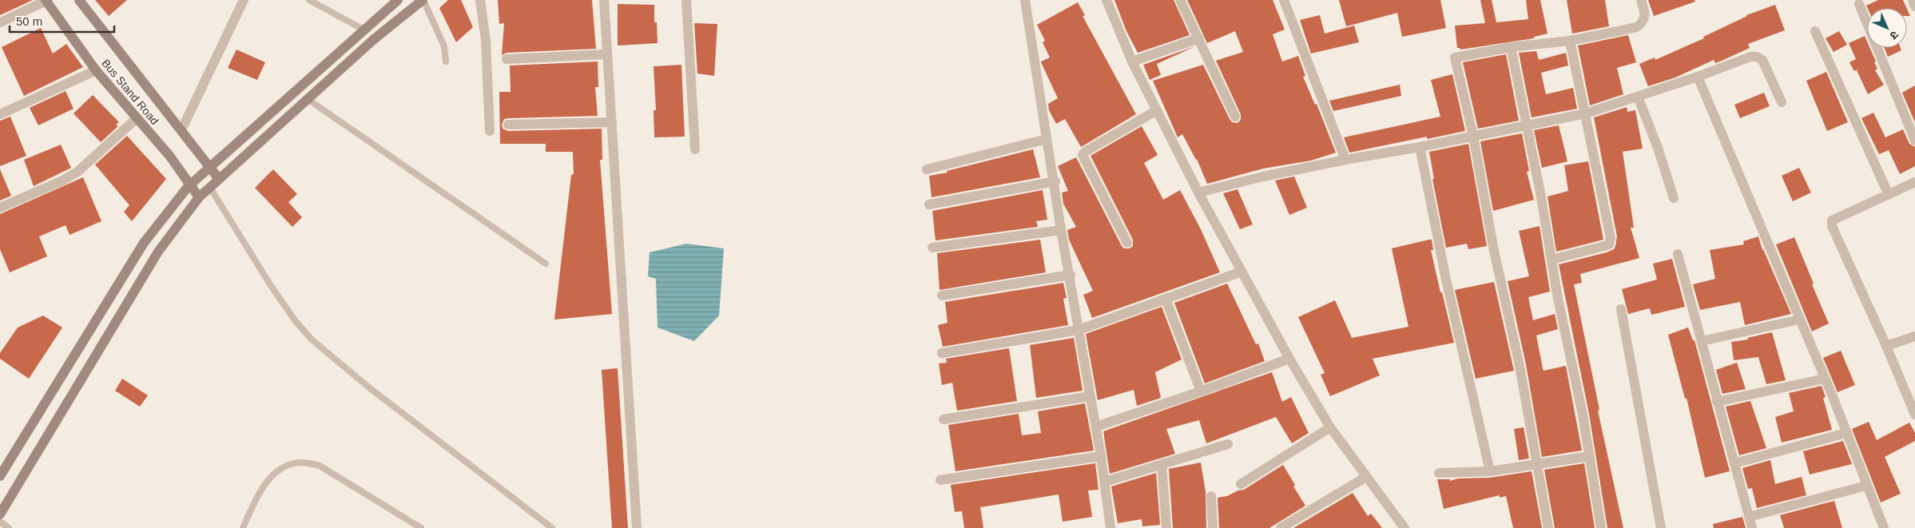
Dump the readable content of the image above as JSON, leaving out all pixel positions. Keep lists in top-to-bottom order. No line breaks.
{"streets":{"main road":["Bus Stand Road"]},"scale_bar":"50 m","north":"bottom right"}
